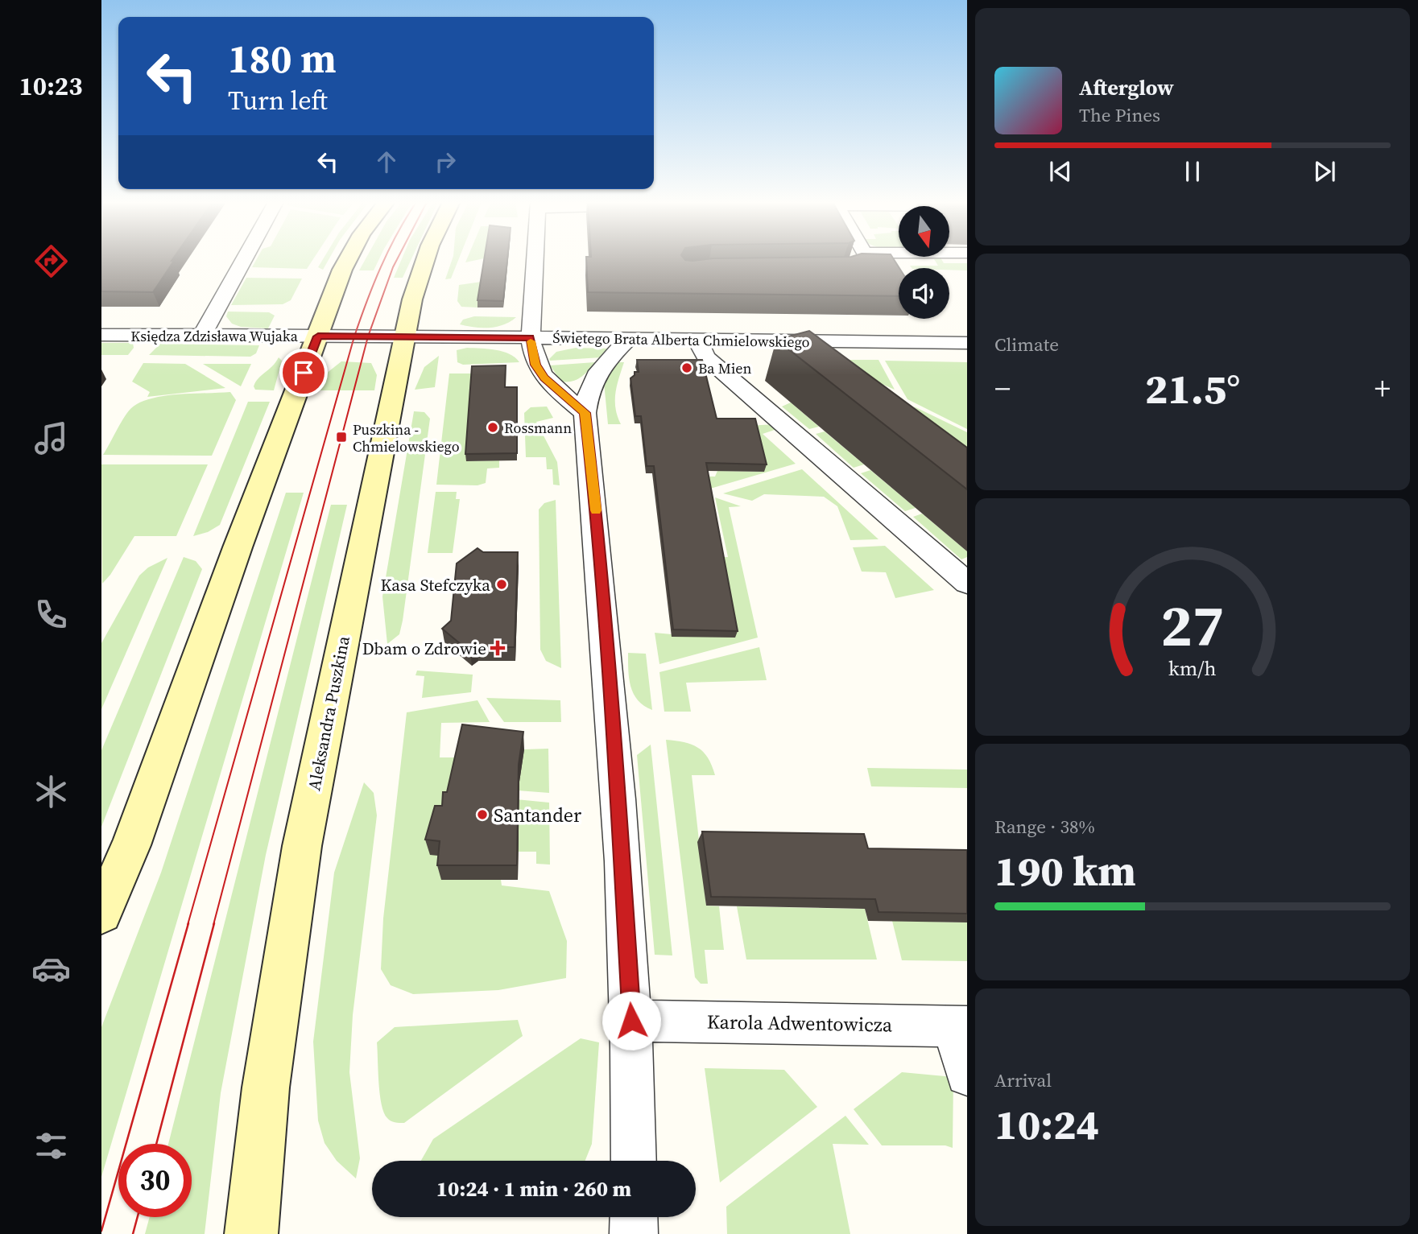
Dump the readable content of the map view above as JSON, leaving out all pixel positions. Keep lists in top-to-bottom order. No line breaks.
{"streets":{"main road":["Aleksandra Puszkina"],"street":["Księdza Zdzisława Wujaka","Świętego Brata Alberta Chmielowskiego","Karola Adwentowicza"]},"crossings":[["Księdza Zdzisława Wujaka","Świętego Brata Alberta Chmielowskiego"],["Świętego Brata Alberta Chmielowskiego","Aleksandra Puszkina"]],"places":{"other":["Ba Mien","Rossmann","Kasa Stefczyka","Santander"],"transit":["Puszkina - Chmielowskiego"],"health":["Dbam o Zdrowie"]},"north":"bottom","page":{"tabs":"10:23","turn":["180 m","Turn left"],"song":["Afterglow","The Pines"],"tile":["Climate",["Range · 38%","190 km"],["Arrival","10:24"]],"heat":["−","21.5°","+"],"limit":"30","trip":"10:24 · 1 min · 260 m","gauge":["27","km/h"]}}
